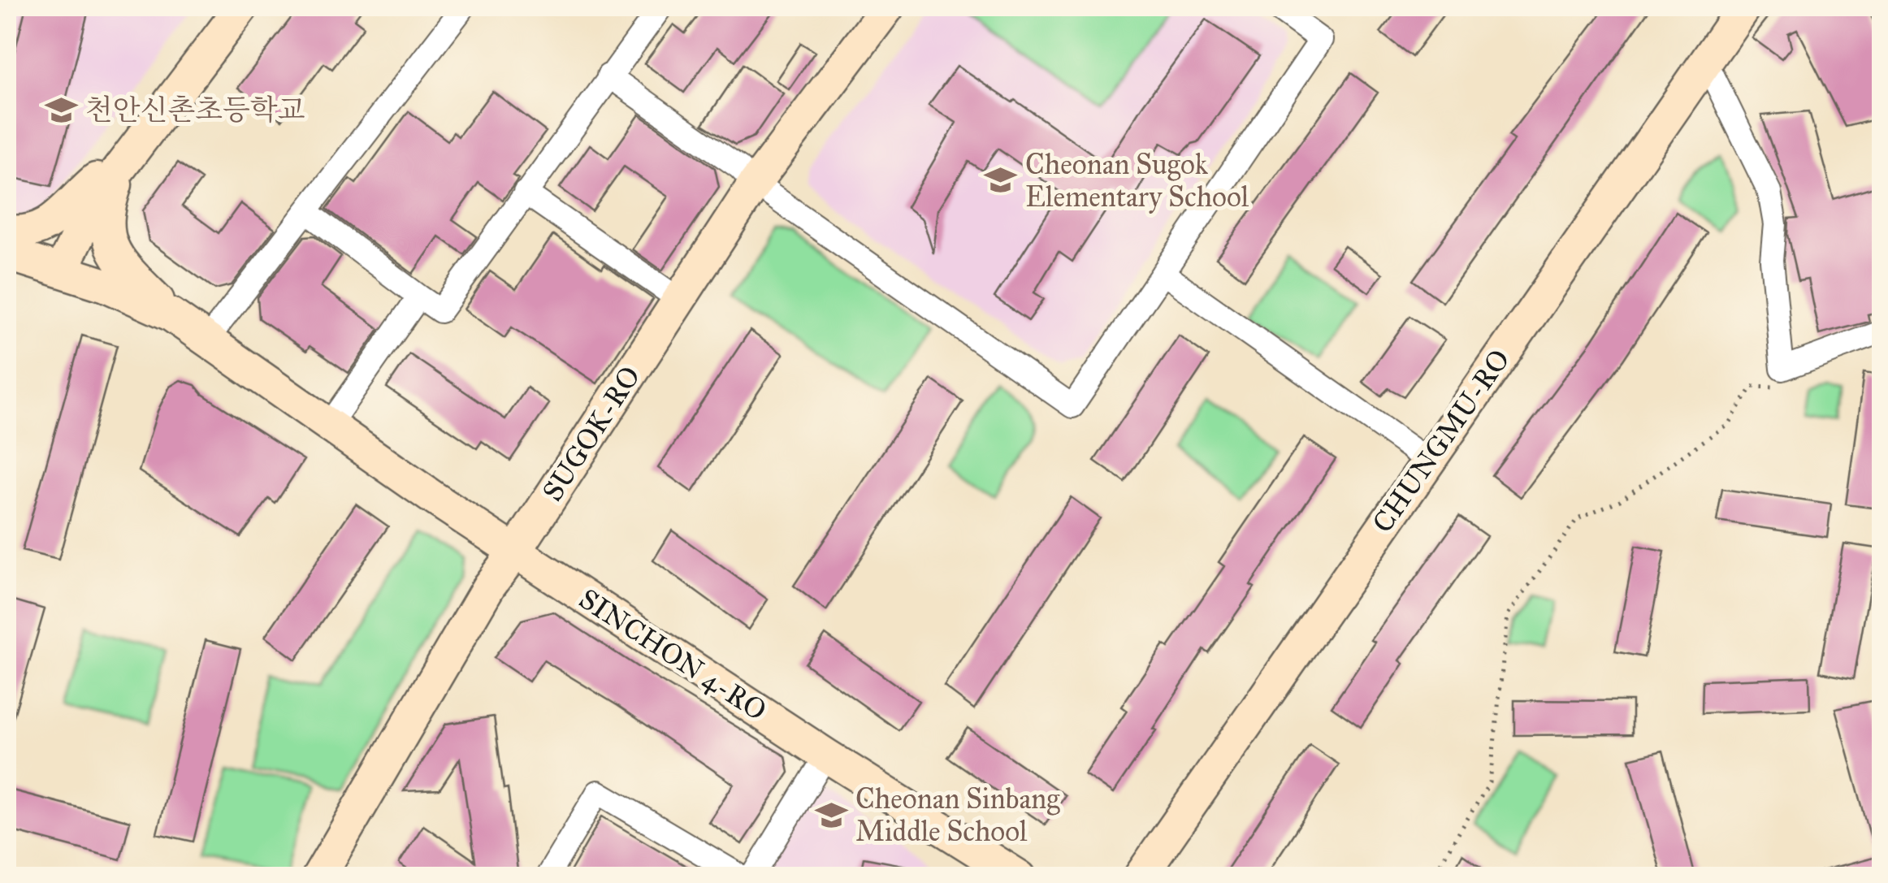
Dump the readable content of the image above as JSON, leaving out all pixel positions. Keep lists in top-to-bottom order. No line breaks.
{"streets":{"street":["SUGOK-RO","CHUNGMU-RO","SINCHON 4-RO"]},"crossings":[["SUGOK-RO","SINCHON 4-RO"]],"places":{"school or university":["천안신촌초등학교","Cheonan Sugok Elementary School","Cheonan Sinbang Middle School"]}}
